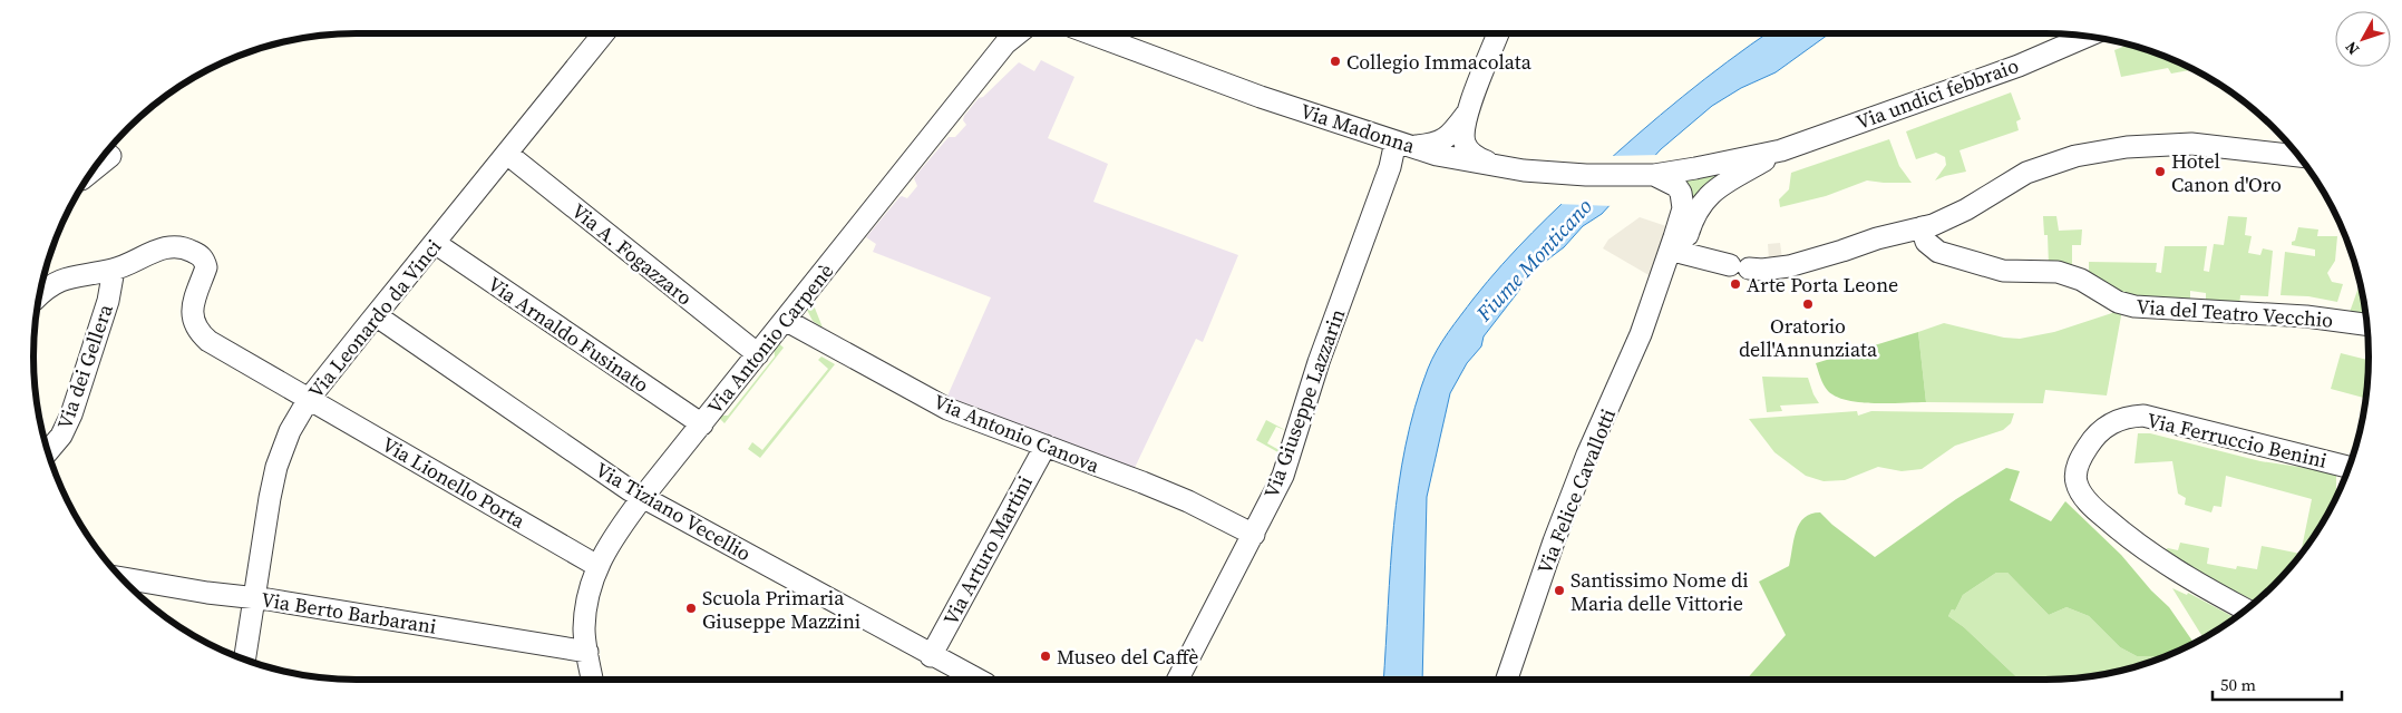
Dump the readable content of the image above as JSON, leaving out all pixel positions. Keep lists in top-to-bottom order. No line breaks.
{"streets":{"street":["Via undici febbraio","Via Madonna","Via A. Fogazzaro","Via del Teatro Vecchio","Via Leonardo da Vinci","Via Arnaldo Fusinato","Via Antonio Carpenè","Via dei Gellera","Via Giuseppe Lazzarin","Via Antonio Canova","Via Ferruccio Benini","Via Lionello Porta","Via Felice Cavallotti","Via Tiziano Vecellio","Via Arturo Martini","Via Berto Barbarani"]},"crossings":[["Via undici febbraio","Via Madonna"],["Via undici febbraio","Via Felice Cavallotti"],["Via Madonna","Via Giuseppe Lazzarin"],["Via Madonna","Via Felice Cavallotti"],["Via A. Fogazzaro","Via Leonardo da Vinci"],["Via A. Fogazzaro","Via Antonio Carpenè"],["Via Leonardo da Vinci","Via Arnaldo Fusinato"],["Via Leonardo da Vinci","Via dei Gellera"],["Via Leonardo da Vinci","Via Lionello Porta"],["Via Leonardo da Vinci","Via Tiziano Vecellio"],["Via Leonardo da Vinci","Via Berto Barbarani"],["Via Arnaldo Fusinato","Via Antonio Carpenè"],["Via Antonio Carpenè","Via Antonio Canova"],["Via Antonio Carpenè","Via Lionello Porta"],["Via Antonio Carpenè","Via Tiziano Vecellio"],["Via Antonio Carpenè","Via Berto Barbarani"],["Via dei Gellera","Via Lionello Porta"],["Via Giuseppe Lazzarin","Via Antonio Canova"],["Via Antonio Canova","Via Arturo Martini"],["Via Tiziano Vecellio","Via Arturo Martini"]],"water":["Fiume Monticano"],"places":["Collegio Immacolata","Hotel Canon d'Oro","Arte Porta Leone","Oratorio dell'Annunziata","Santissimo Nome di Maria delle Vittorie","Scuola Primaria Giuseppe Mazzini","Museo del Caffè"],"scale_bar":"50 m","north":"bottom left"}
